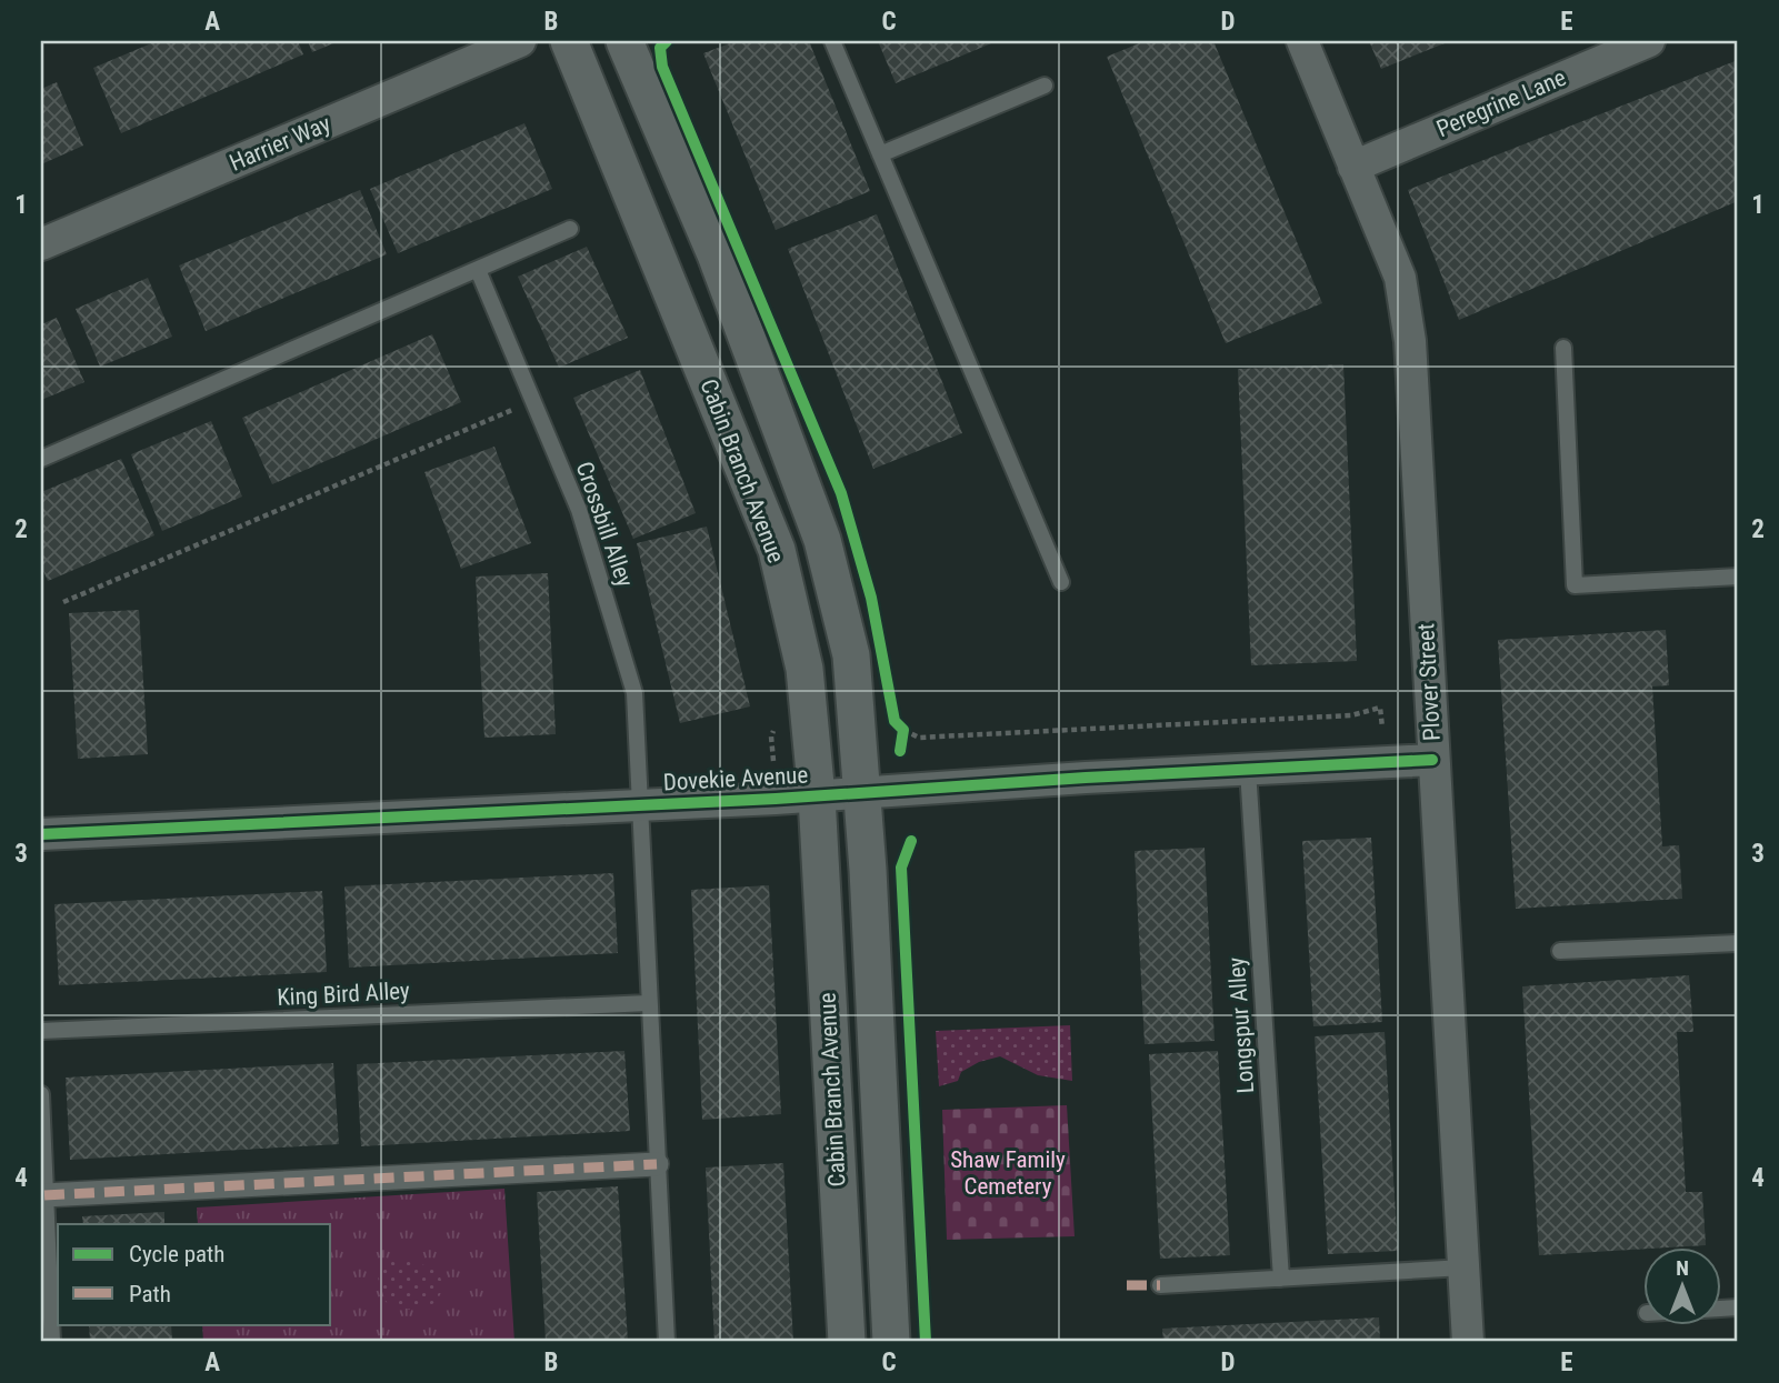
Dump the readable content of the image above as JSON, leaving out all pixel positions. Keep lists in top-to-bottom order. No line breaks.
{"streets":{"street":["Peregrine Lane","Harrier Way","Cabin Branch Avenue","Plover Street","Dovekie Avenue"],"lane":["Crossbill Alley","King Bird Alley","Longspur Alley"]},"crossings":[["Peregrine Lane","Plover Street"],["Cabin Branch Avenue","Dovekie Avenue"],["Crossbill Alley","Dovekie Avenue"],["Plover Street","Dovekie Avenue"],["Dovekie Avenue","Longspur Alley"]],"parks":["Shaw Family Cemetery"],"legend":["Cycle path","Path"],"north":"top","grid":{"columns":["A","B","C","D","E"],"rows":["1","2","3","4"]}}
